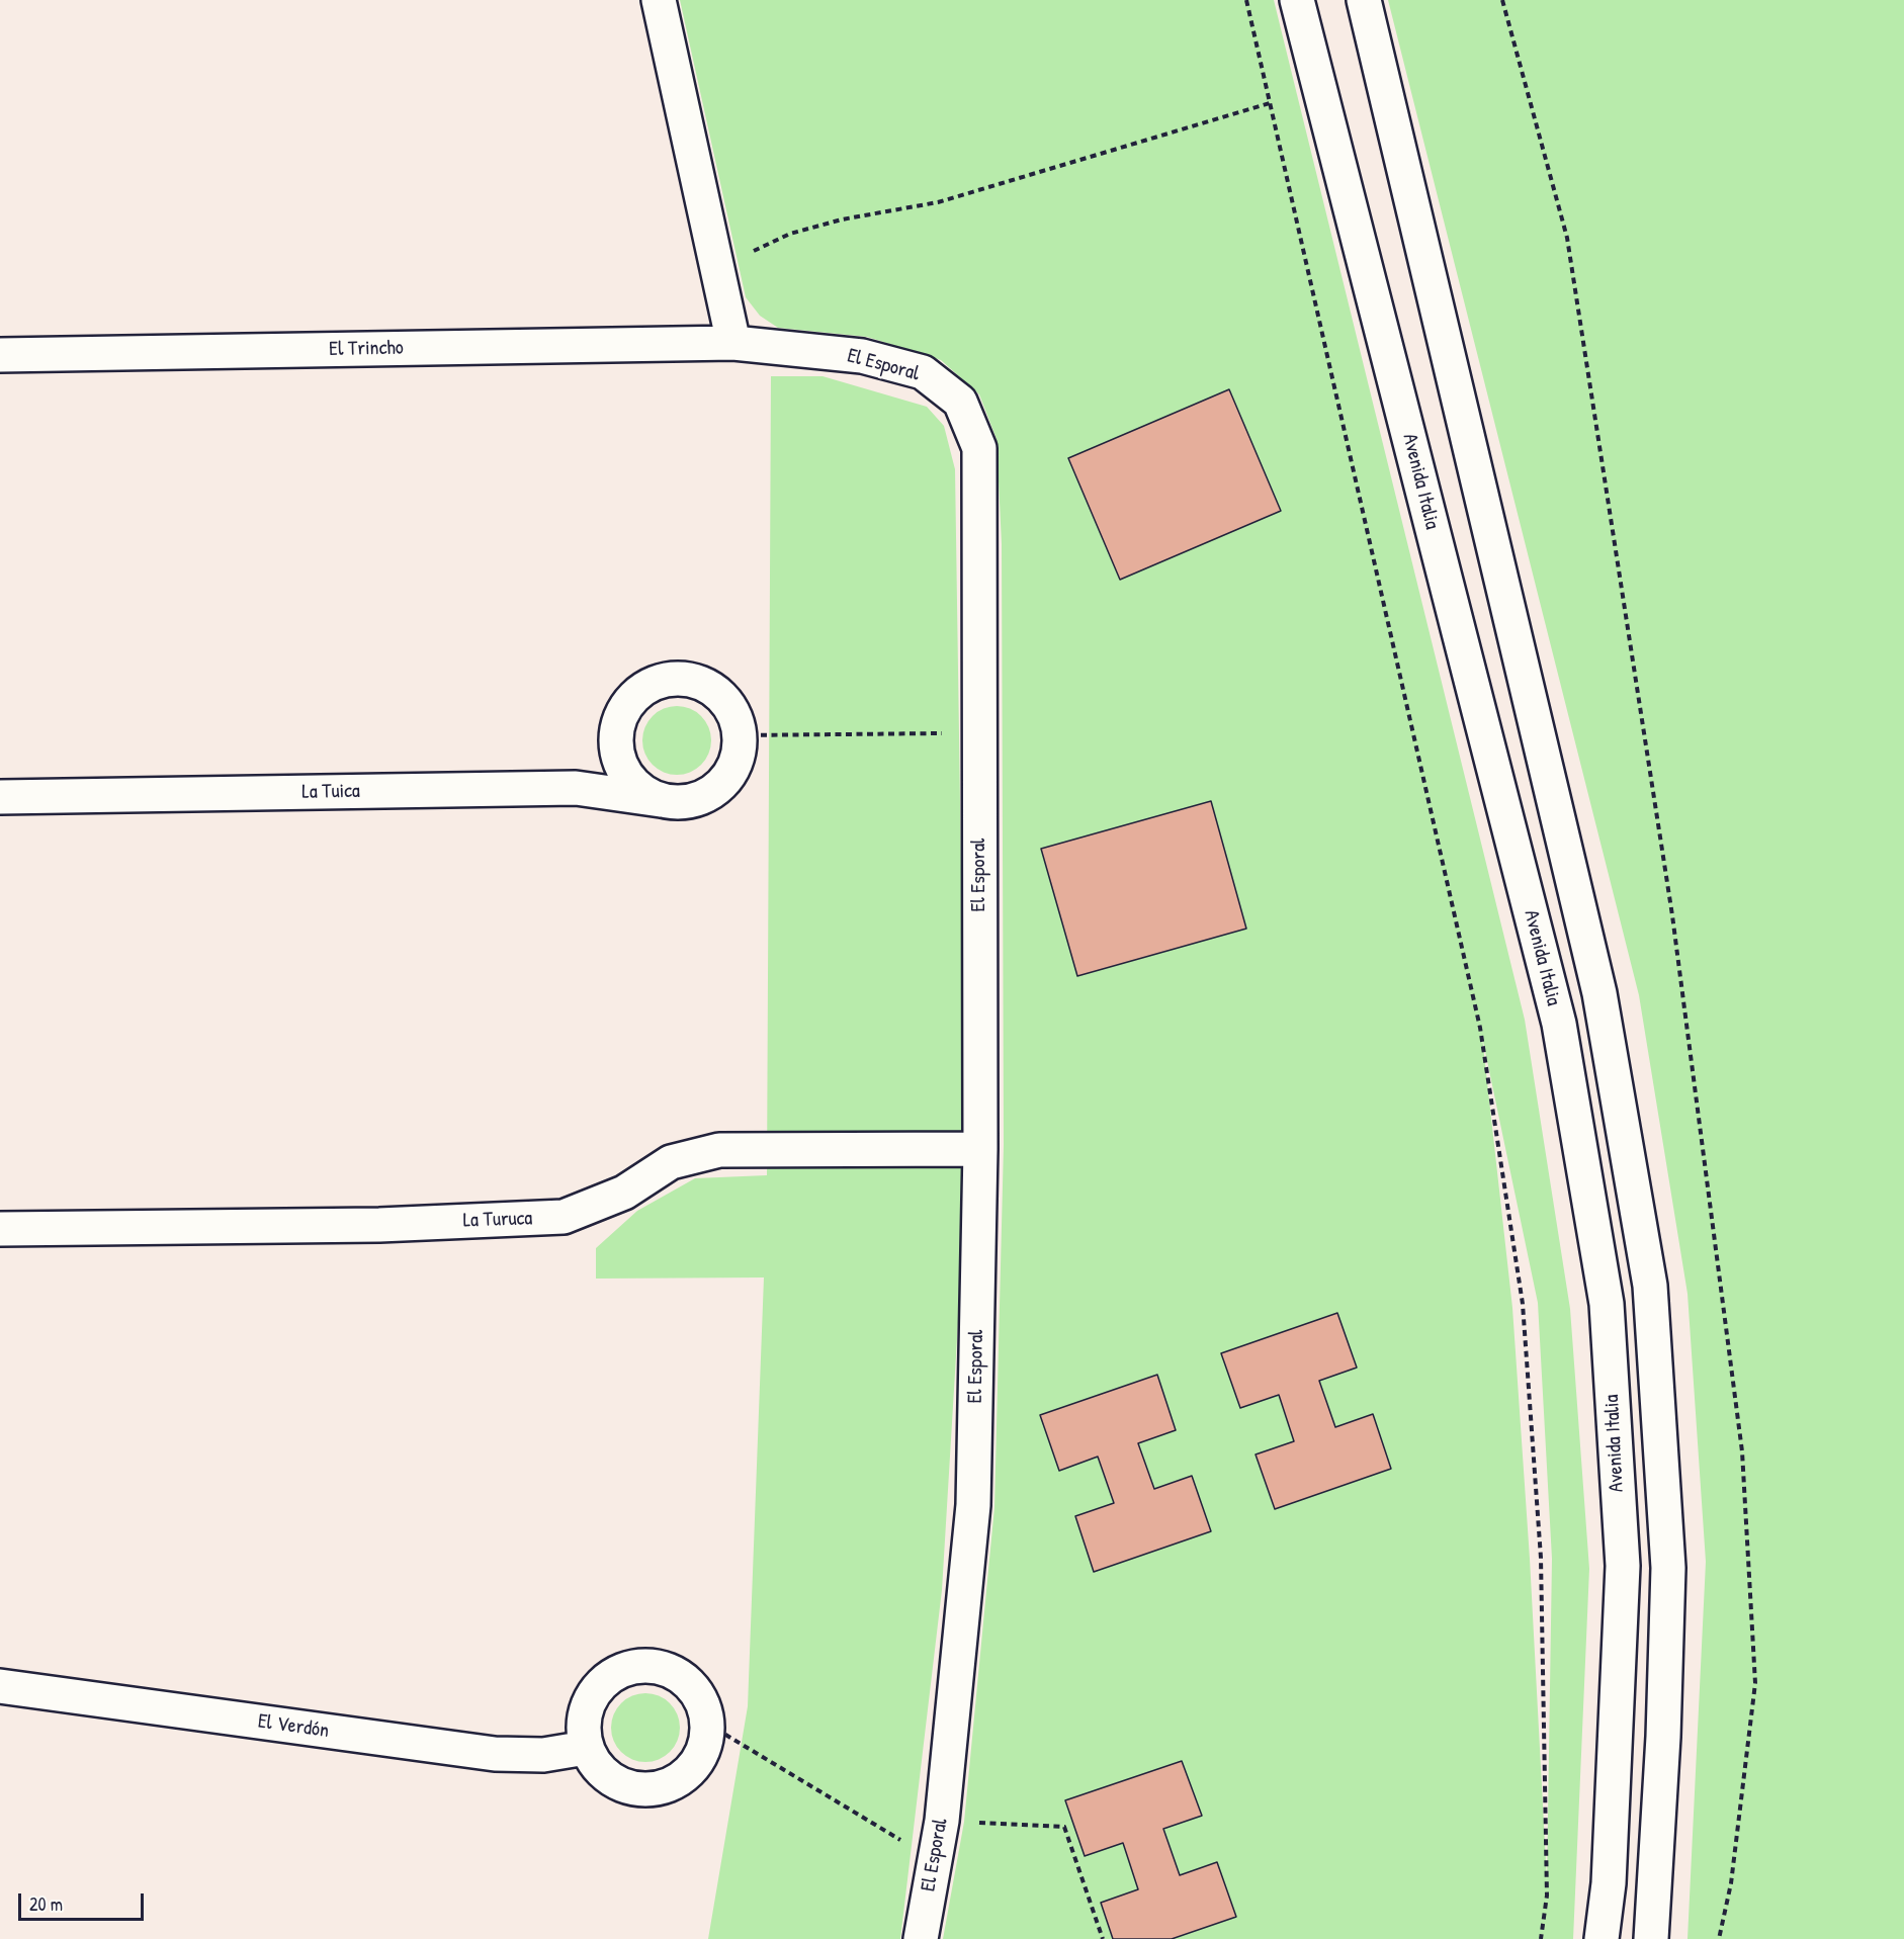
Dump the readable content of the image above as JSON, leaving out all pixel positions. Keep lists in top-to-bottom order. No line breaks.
{"streets":{"street":["El Trincho","El Esporal","Avenida Italia","La Tuica","La Turuca","El Verdón"]},"crossings":[["El Trincho","El Esporal"],["El Esporal","La Turuca"]],"scale_bar":"20 m"}
